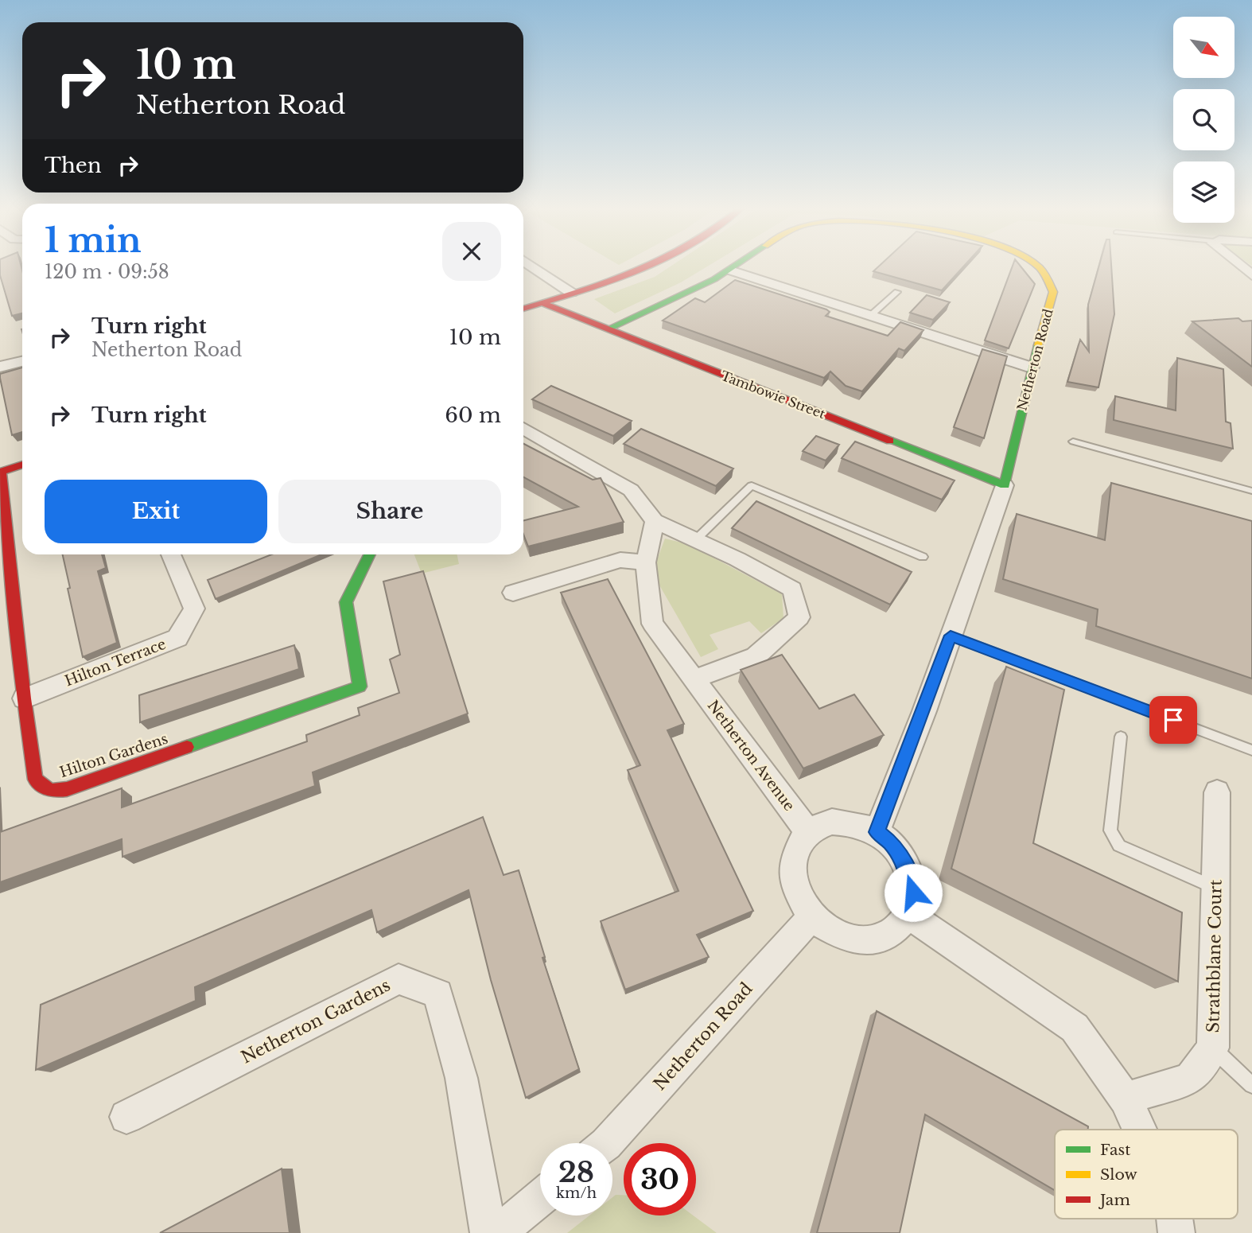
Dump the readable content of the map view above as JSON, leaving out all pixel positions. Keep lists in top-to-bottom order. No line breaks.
{"streets":{"street":["Netherton Road","Tambowie Street","Hilton Terrace","Hilton Gardens","Netherton Avenue","Strathblane Court","Netherton Gardens"]},"crossings":[["Netherton Road","Tambowie Street"],["Netherton Road","Netherton Avenue"],["Hilton Terrace","Hilton Gardens"]],"legend":["Fast","Slow","Jam"],"north":"bottom right","page":{"turn":["10 m","Netherton Road"],"then":"Then","heading":["1 min","120 m · 09:58"],"list":[{"name":"Turn right","note":"Netherton Road","value":"10 m"},{"name":"Turn right","value":"60 m"}],"buttons":["Exit","Share"],"speed":"28 km/h","limit":"30"}}
